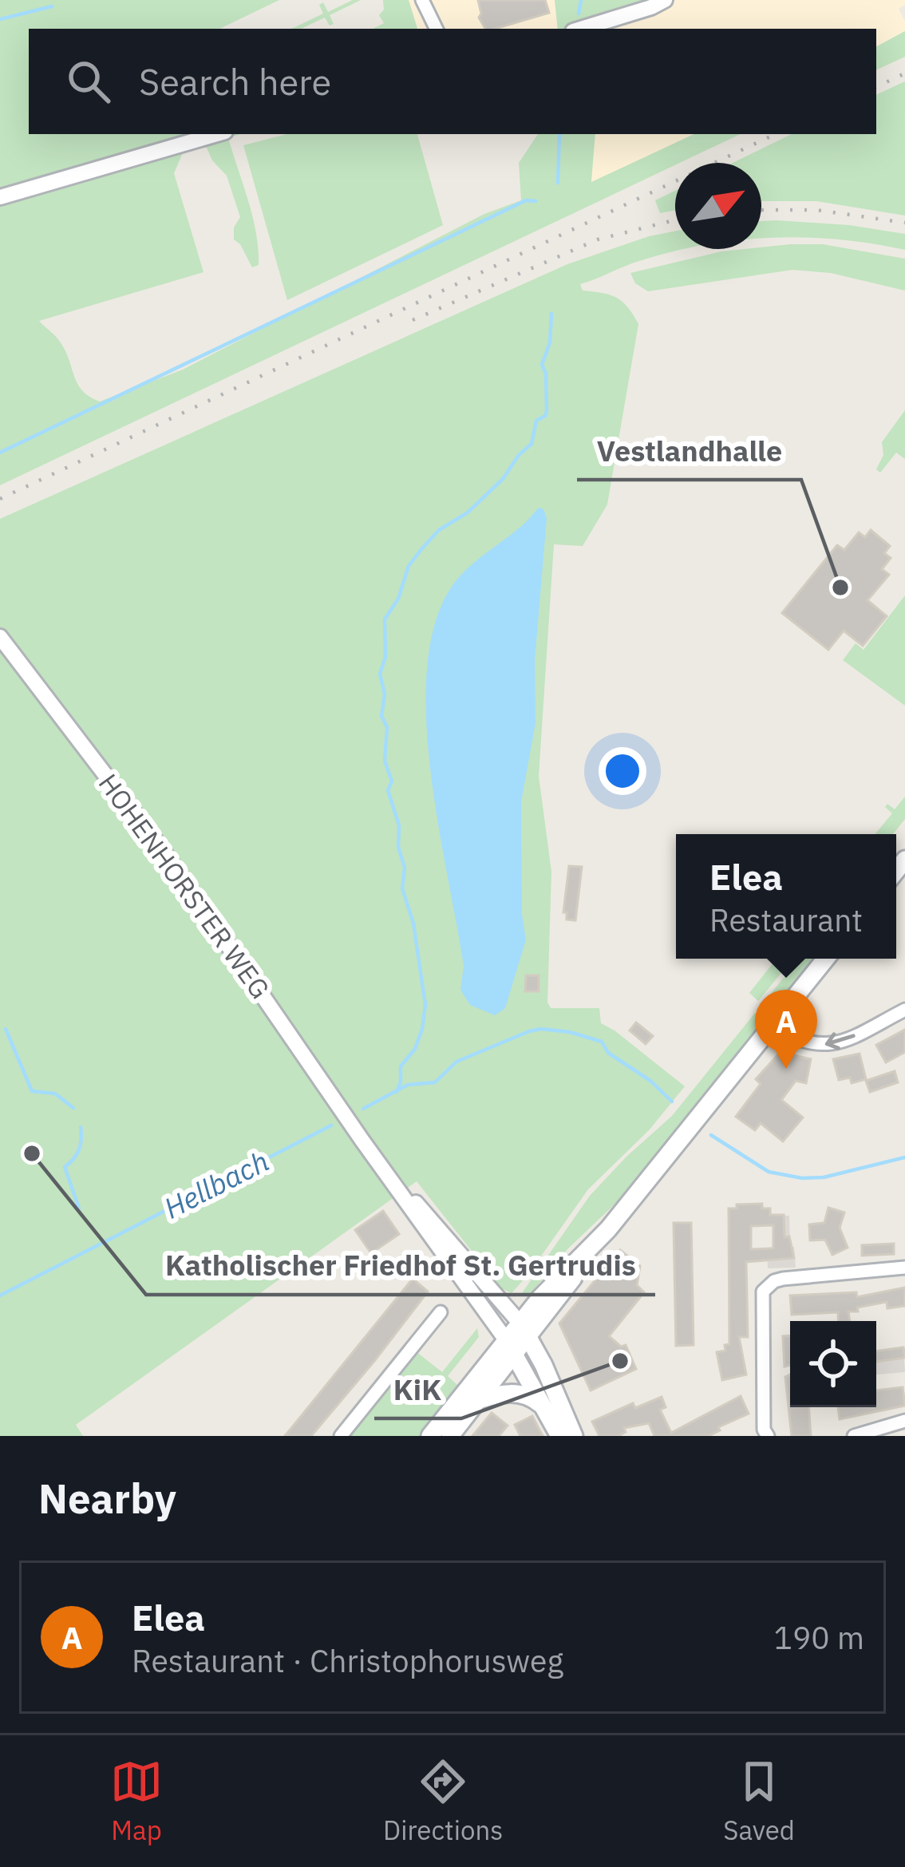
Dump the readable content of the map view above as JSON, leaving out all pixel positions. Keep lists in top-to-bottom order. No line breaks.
{"streets":{"street":["HOHENHORSTER WEG"]},"water":["Hellbach"],"places":["Vestlandhalle","Katholischer Friedhof St. Gertrudis","KiK"],"north":"top right","page":{"search":"Search here","popup":["Elea","Restaurant"],"pins":"A","heading":"Nearby","list":[{"mark":"A","name":"Elea","note":"Restaurant · Christophorusweg","value":"190 m"}],"nav":["Map","Directions","Saved"]}}
